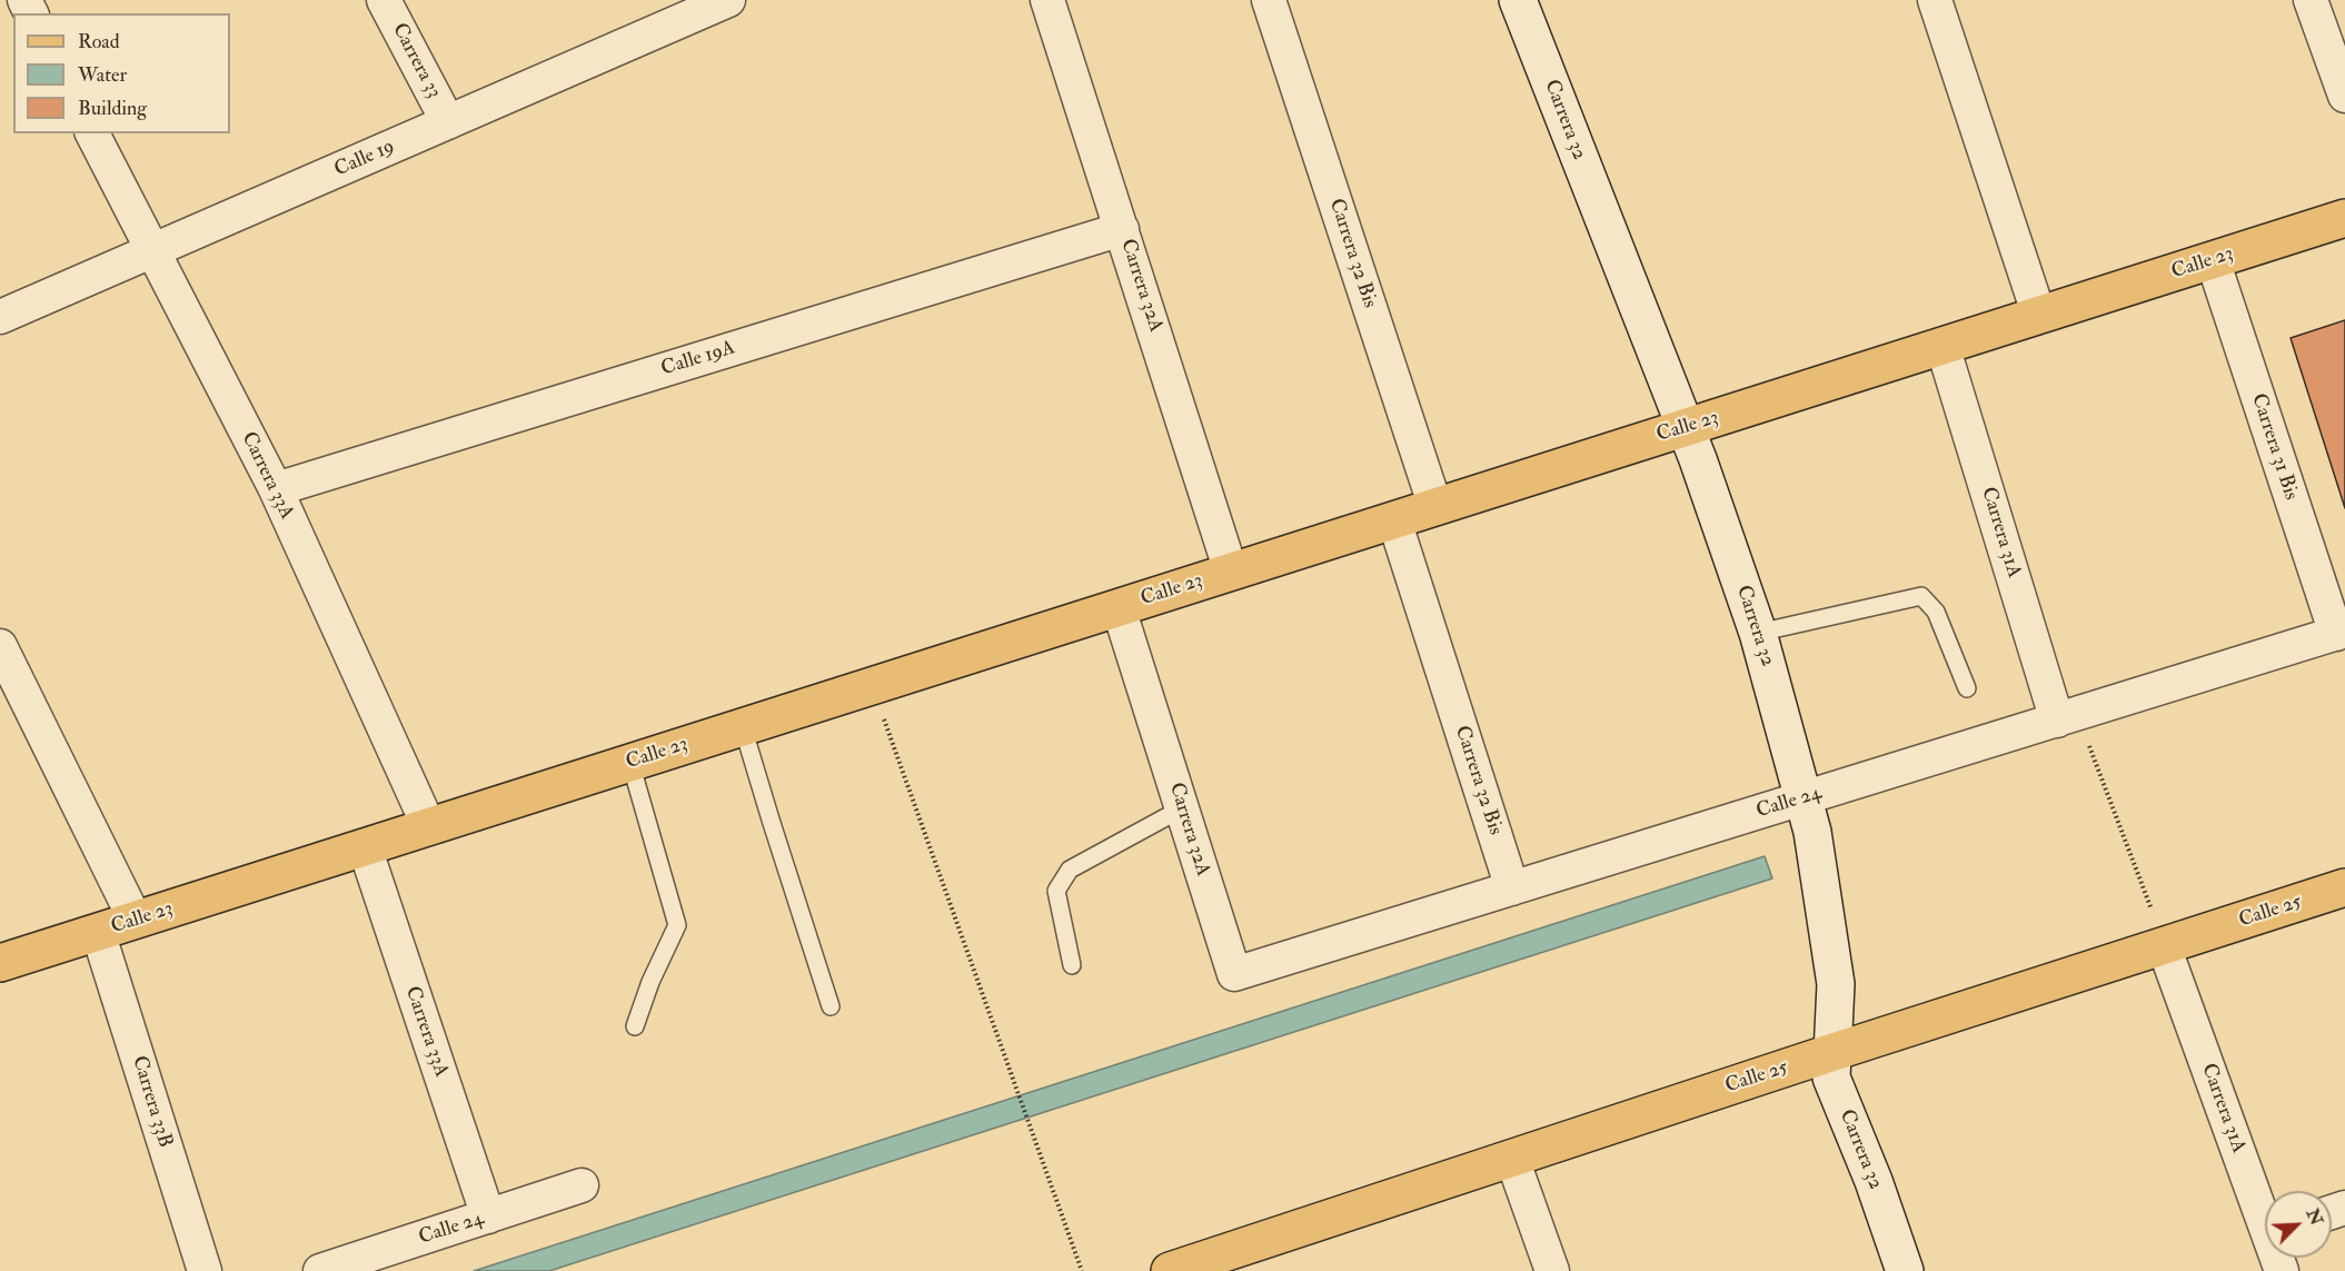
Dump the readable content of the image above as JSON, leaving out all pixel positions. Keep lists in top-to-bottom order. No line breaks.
{"streets":{"main road":["Calle 23","Calle 25"],"street":["Carrera 33","Carrera 32","Calle 19","Carrera 32 Bis","Carrera 32A","Calle 19A","Carrera 31 Bis","Carrera 33A","Carrera 31A","Calle 24","Carrera 33B"]},"crossings":[["Carrera 33","Calle 19"],["Carrera 32","Calle 23"],["Carrera 32","Calle 24"],["Carrera 32","Calle 25"],["Calle 19","Carrera 33A"],["Carrera 32 Bis","Calle 23"],["Carrera 32 Bis","Calle 24"],["Calle 23","Carrera 32A"],["Calle 23","Carrera 31 Bis"],["Calle 23","Carrera 33A"],["Calle 23","Carrera 31A"],["Calle 23","Carrera 33B"],["Carrera 32A","Calle 19A"],["Carrera 32A","Calle 24"],["Calle 19A","Carrera 33A"],["Carrera 31 Bis","Calle 24"],["Carrera 33A","Calle 24"],["Carrera 31A","Calle 24"],["Carrera 31A","Calle 25"]],"legend":["Road","Water","Building"],"north":"top right"}
